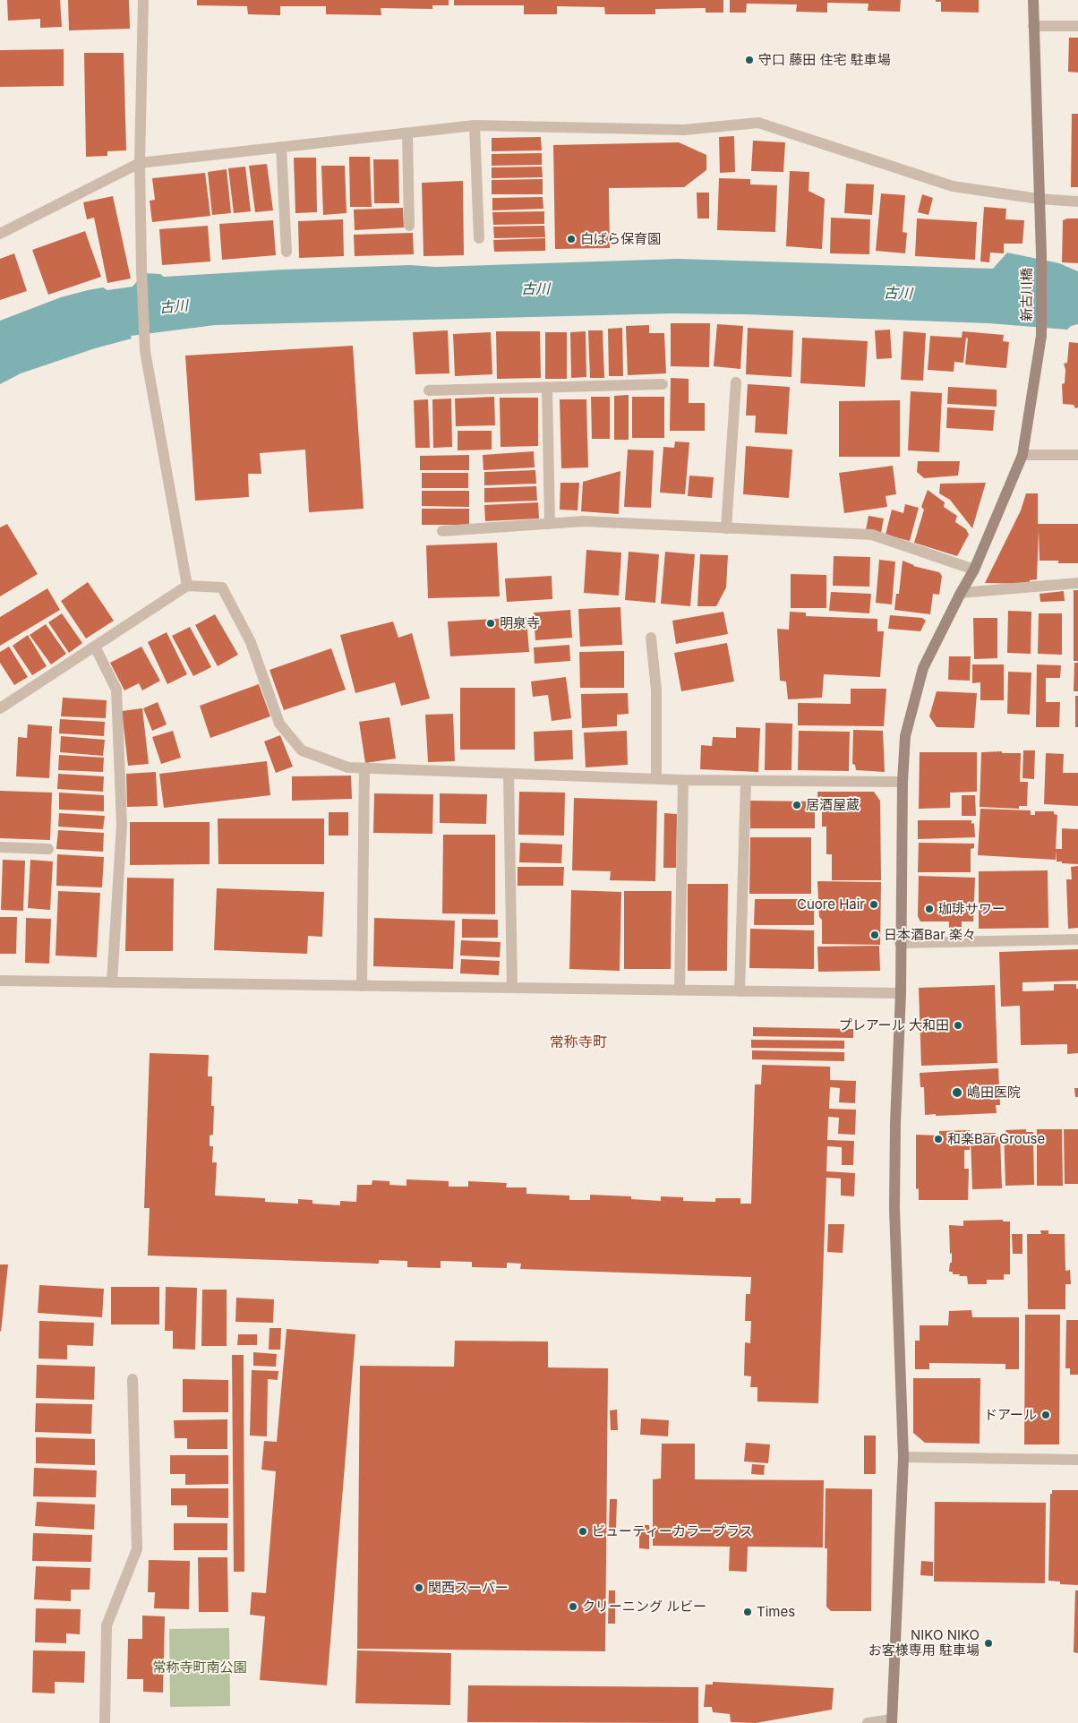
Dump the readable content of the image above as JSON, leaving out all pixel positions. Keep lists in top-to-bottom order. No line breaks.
{"streets":{"street":["新古川橋"]},"districts":["常称寺町"],"water":["古川"],"parks":["常称寺町南公園"],"places":["守口 藤田 住宅 駐車場","白ばら保育園","明泉寺","居酒屋蔵","Cuore Hair","珈琲サワー","日本酒Bar 楽々","プレアール 大和田","嶋田医院","和楽Bar Grouse","ドアール","ビューティーカラープラス","関西スーパー","クリーニング ルビー","Times","NIKO NIKO お客様専用 駐車場"]}
